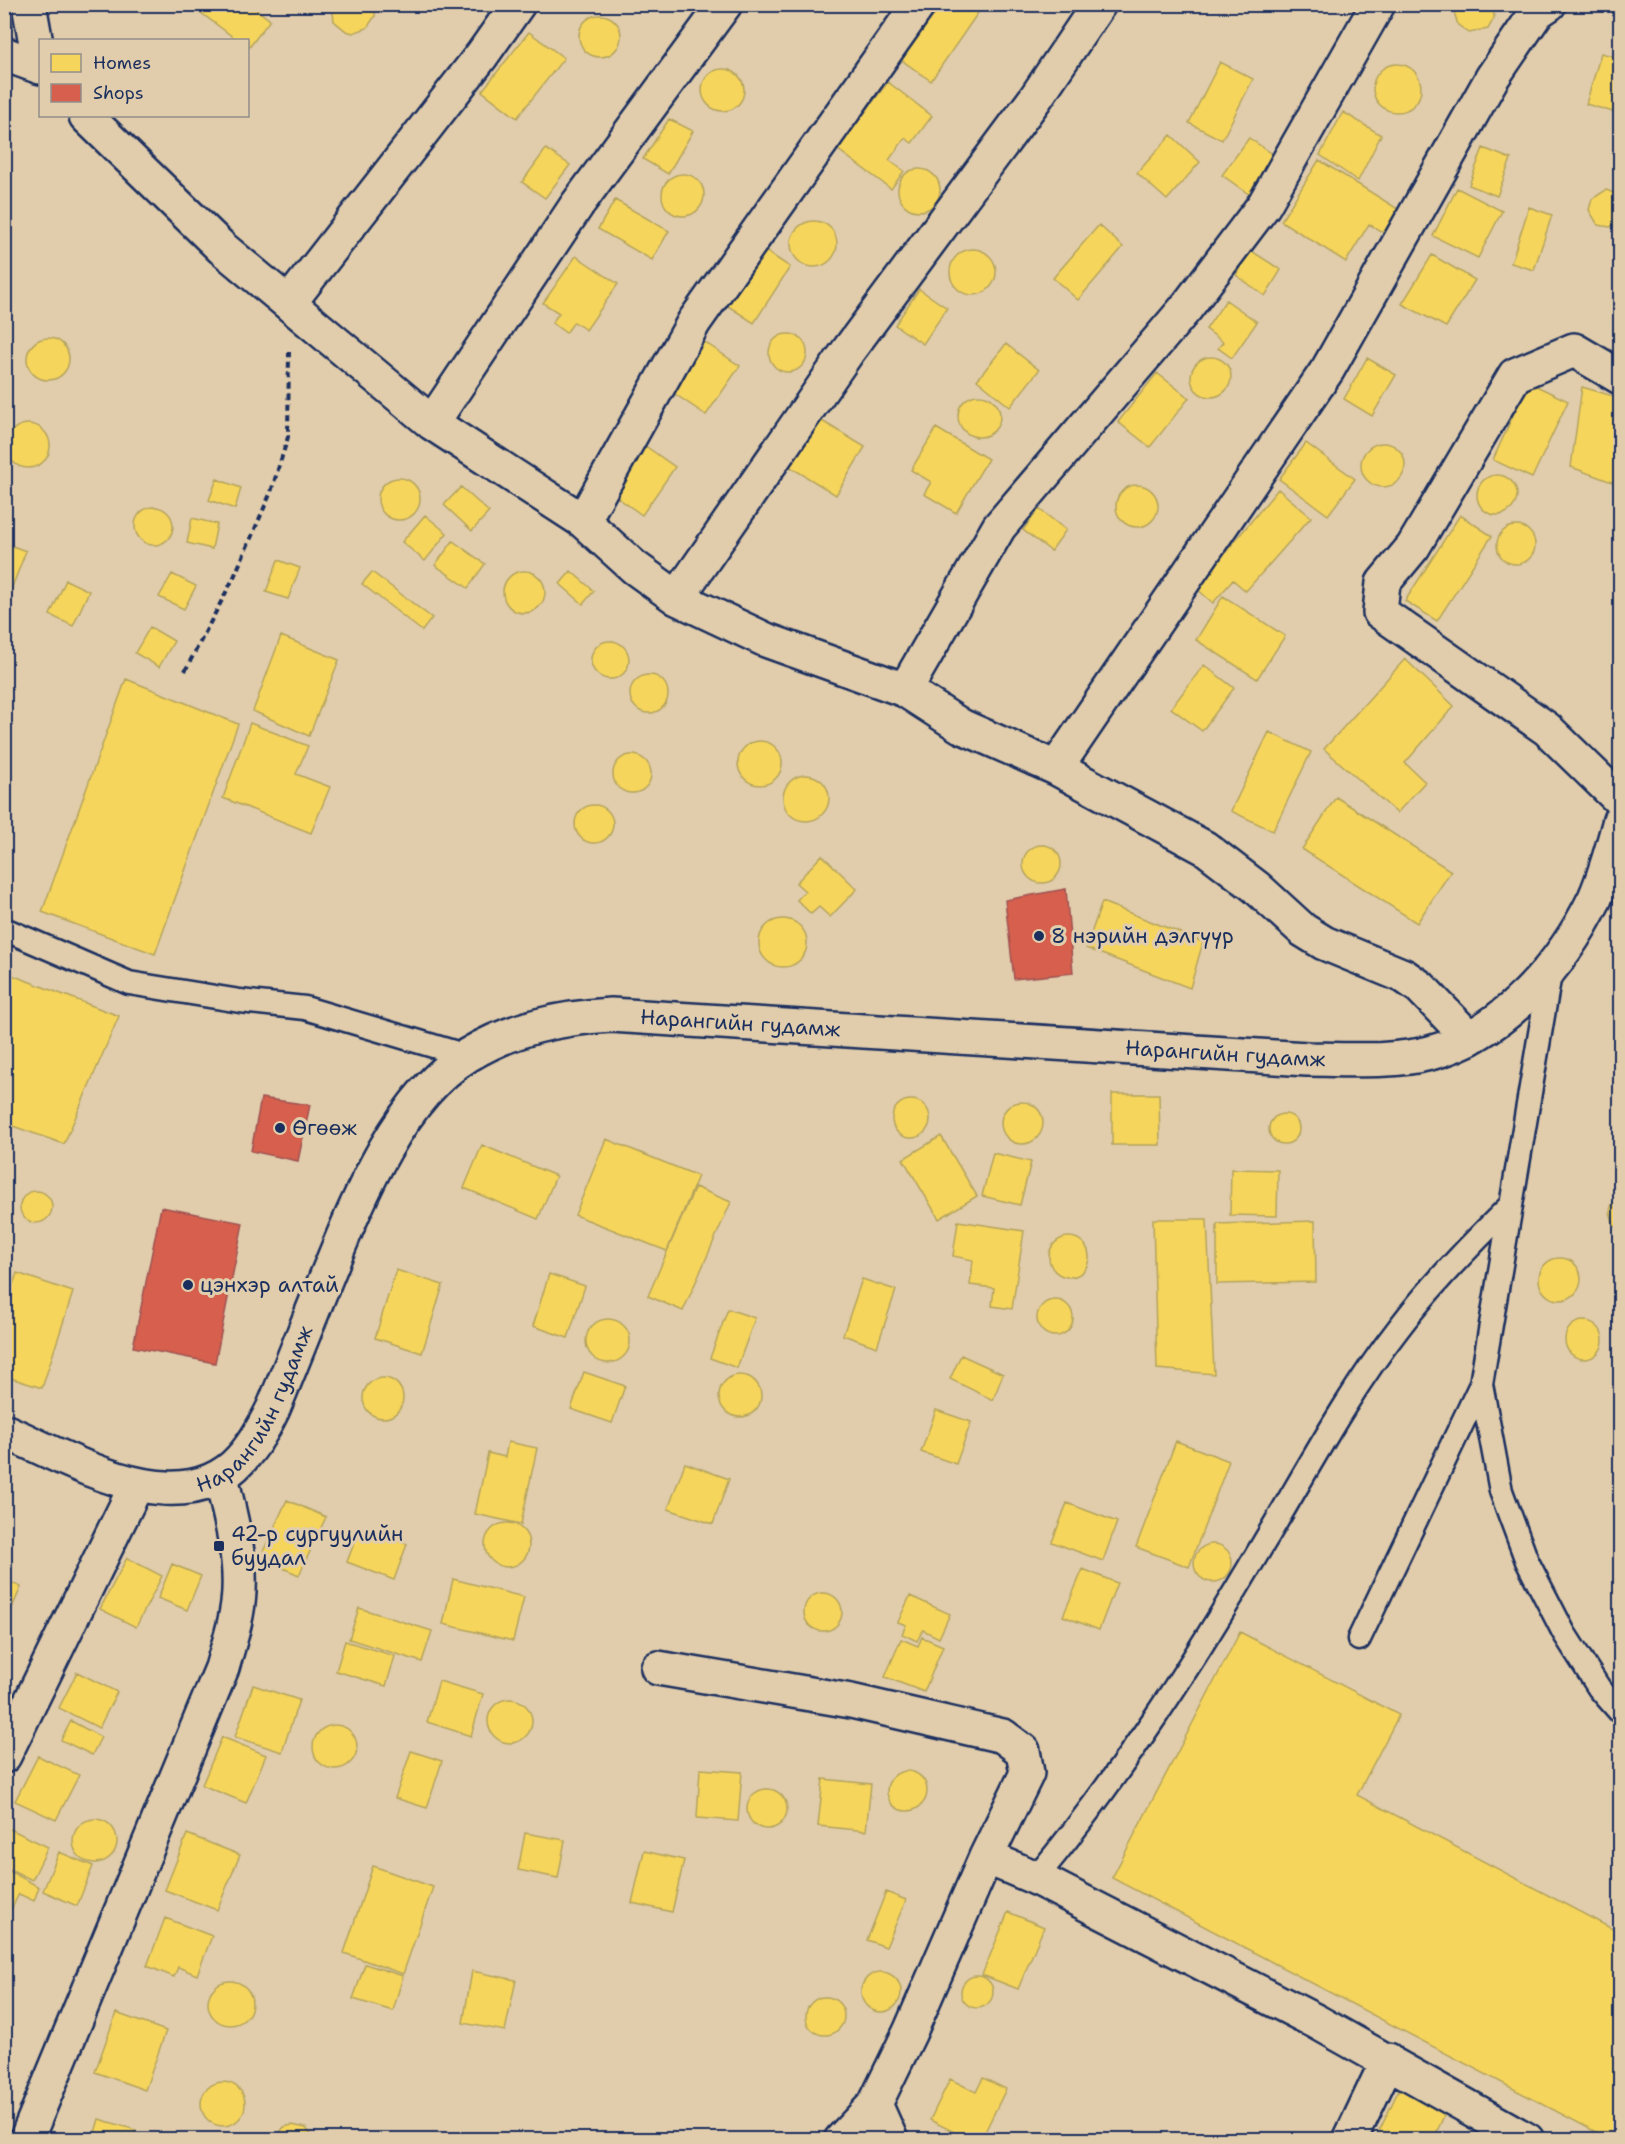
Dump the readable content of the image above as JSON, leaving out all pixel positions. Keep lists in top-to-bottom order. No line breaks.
{"streets":{"street":["Нарангийн гудамж"]},"places":{"other":["8 нэрийн дэлгүүр","Өгөөж","цэнхэр алтай"],"transit":["42-р сургуулийн буудал"]},"legend":["Homes","Shops"]}
